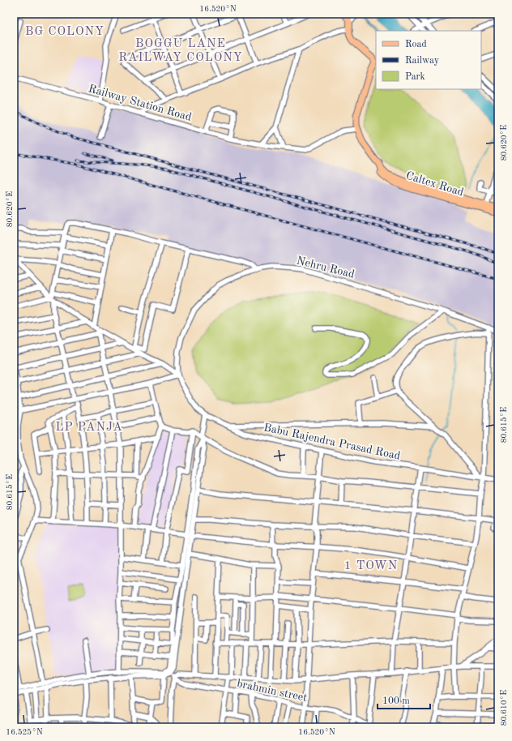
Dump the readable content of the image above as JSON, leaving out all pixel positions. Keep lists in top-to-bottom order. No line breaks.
{"streets":{"main road":["Caltex Road"],"street":["Railway Station Road","Nehru Road","Babu Rajendra Prasad Road","brahmin street"]},"crossings":[["Railway Station Road","Caltex Road"],["Nehru Road","Babu Rajendra Prasad Road"]],"districts":["BG COLONY","BOGGU LANE RAILWAY COLONY","LP PANJA","1 TOWN"],"legend":["Road","Railway","Park"],"scale_bar":"100 m","coordinates":["16.520°N","80.620°E","80.615°E","80.610°E","16.525°N"]}
